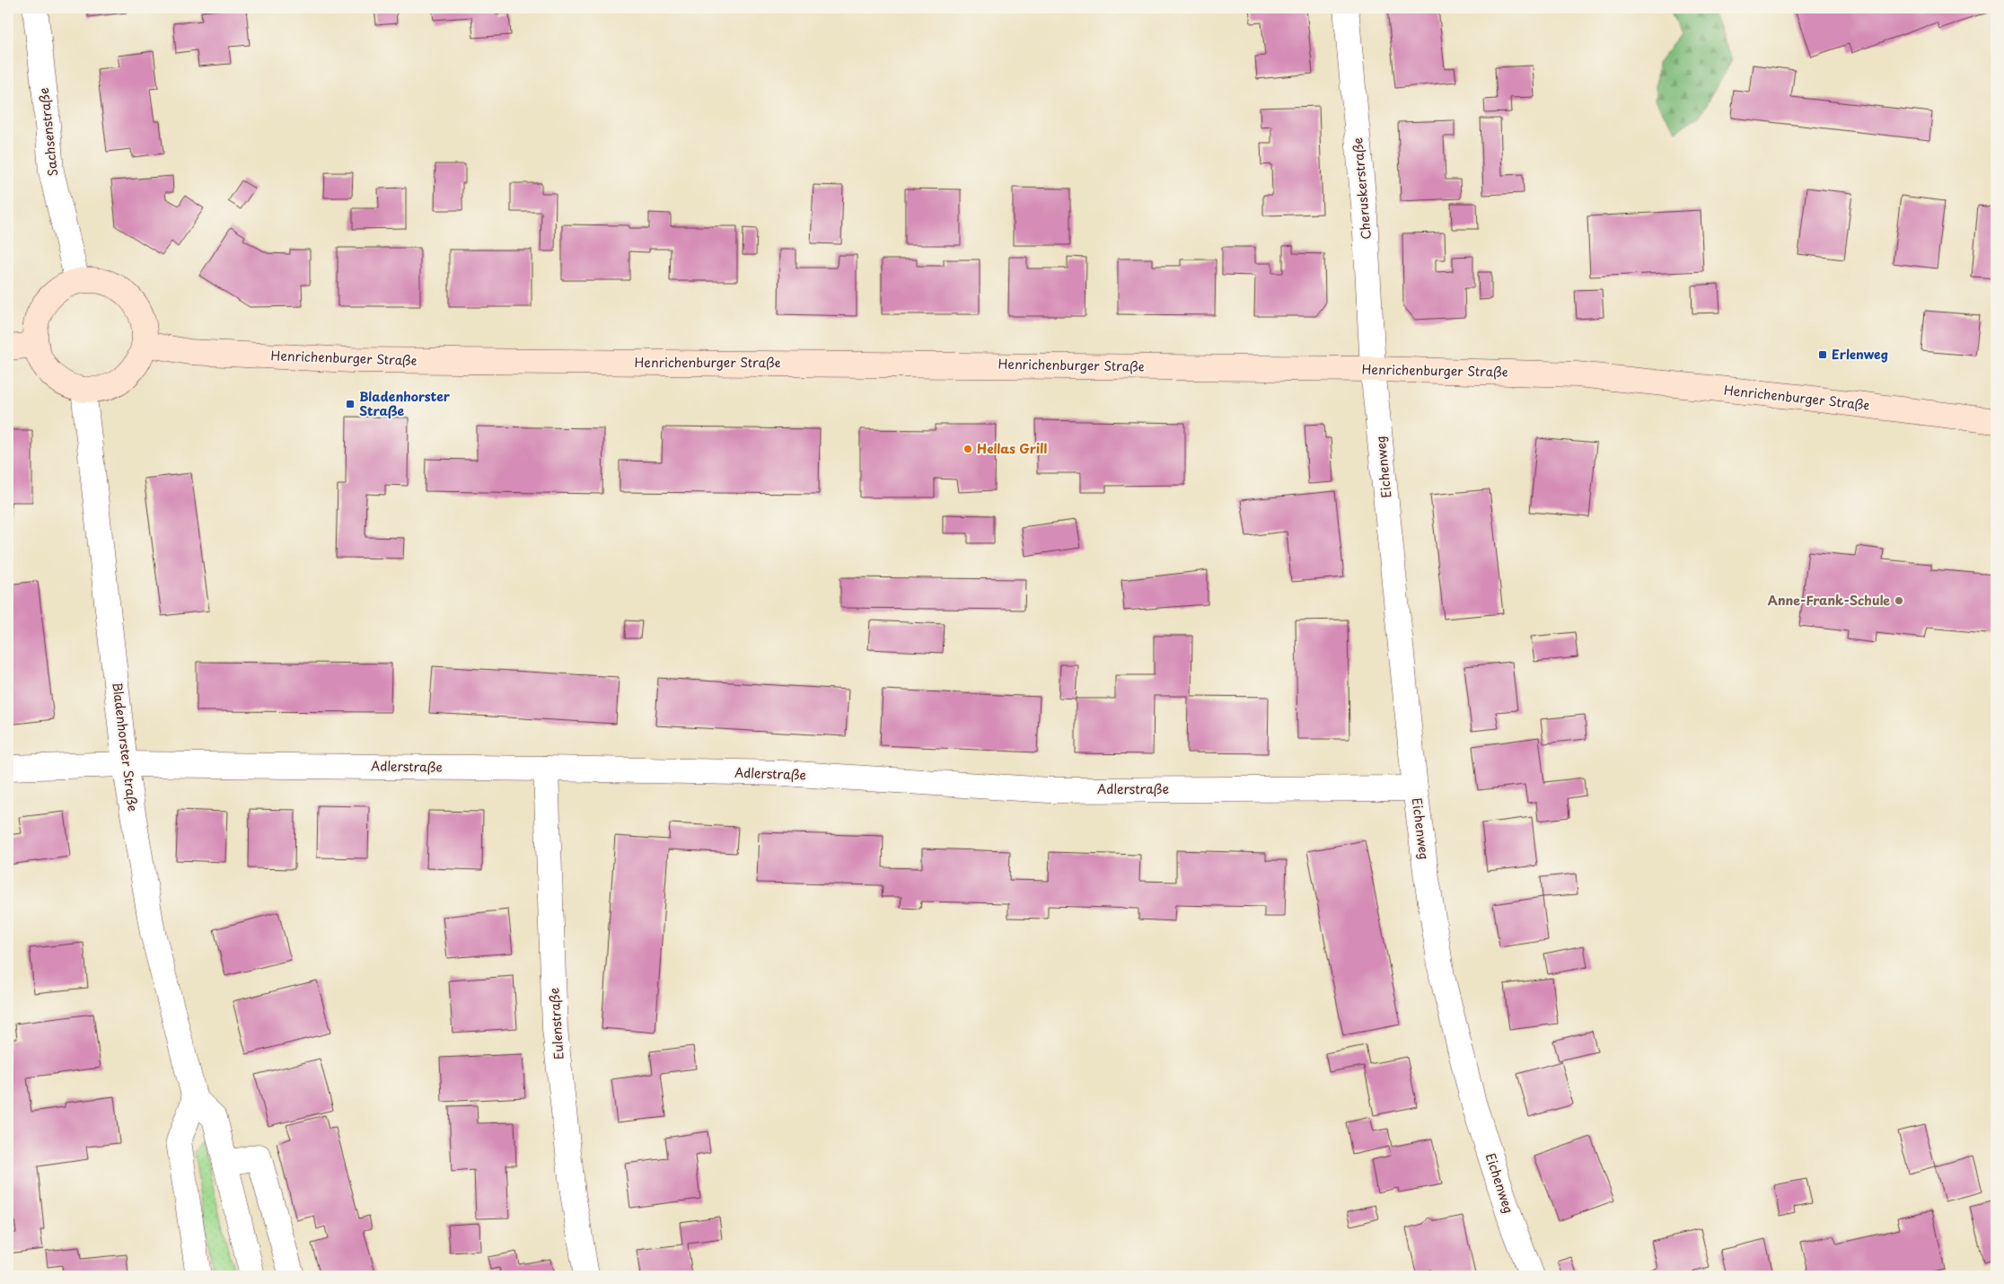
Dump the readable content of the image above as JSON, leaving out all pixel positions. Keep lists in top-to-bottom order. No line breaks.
{"streets":{"main road":["Henrichenburger Straße"],"street":["Sachsenstraße","Cheruskerstraße","Eichenweg","Bladenhorster Straße","Adlerstraße","Eulenstraße"]},"crossings":[["Sachsenstraße","Henrichenburger Straße"],["Sachsenstraße","Bladenhorster Straße"],["Cheruskerstraße","Henrichenburger Straße"],["Cheruskerstraße","Eichenweg"],["Henrichenburger Straße","Eichenweg"],["Henrichenburger Straße","Bladenhorster Straße"],["Eichenweg","Adlerstraße"],["Bladenhorster Straße","Adlerstraße"],["Adlerstraße","Eulenstraße"]],"places":{"transit":["Erlenweg","Bladenhorster Straße"],"other":["Hellas Grill","Anne-Frank-Schule"]}}
